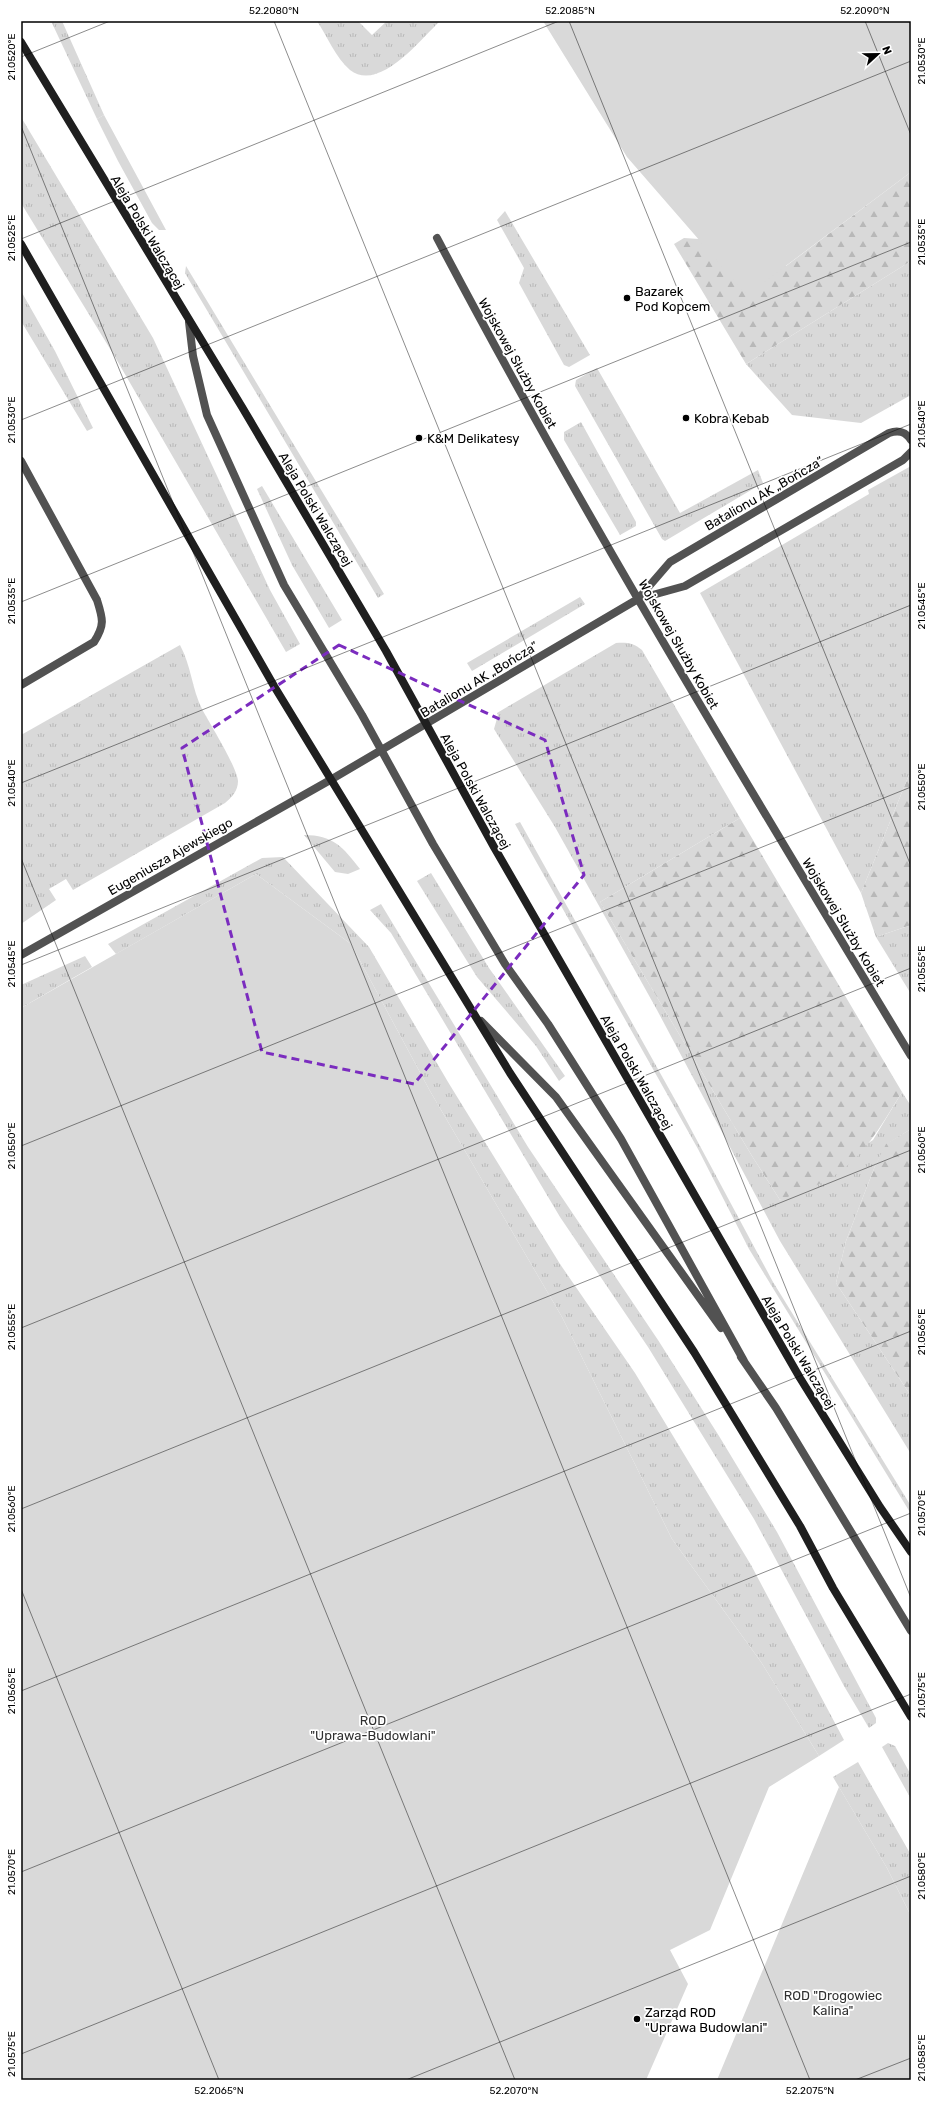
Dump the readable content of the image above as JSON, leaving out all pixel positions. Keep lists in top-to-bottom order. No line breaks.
{"streets":{"main road":["Aleja Polski Walczącej"],"street":["Wojskowej Służby Kobiet","Batalionu AK „Bończa”","Eugeniusza Ajewskiego"]},"crossings":[["Aleja Polski Walczącej","Batalionu AK „Bończa”"],["Wojskowej Służby Kobiet","Batalionu AK „Bończa”"],["Batalionu AK „Bończa”","Eugeniusza Ajewskiego"]],"parks":["ROD \"Uprawa-Budowlani\"","ROD \"Drogowiec Kalina\""],"places":["Bazarek Pod Kopcem","Kobra Kebab","K&M Delikatesy","Zarząd ROD \"Uprawa Budowlani\""],"north":"right","coordinates":["52.2080°N","52.2085°N","52.2090°N","21.0520°E","21.0530°E","21.0525°E","21.0535°E","21.0540°E","21.0545°E","21.0550°E","21.0555°E","21.0560°E","21.0565°E","21.0570°E","21.0575°E","21.0580°E","21.0585°E","52.2065°N","52.2070°N","52.2075°N"]}
